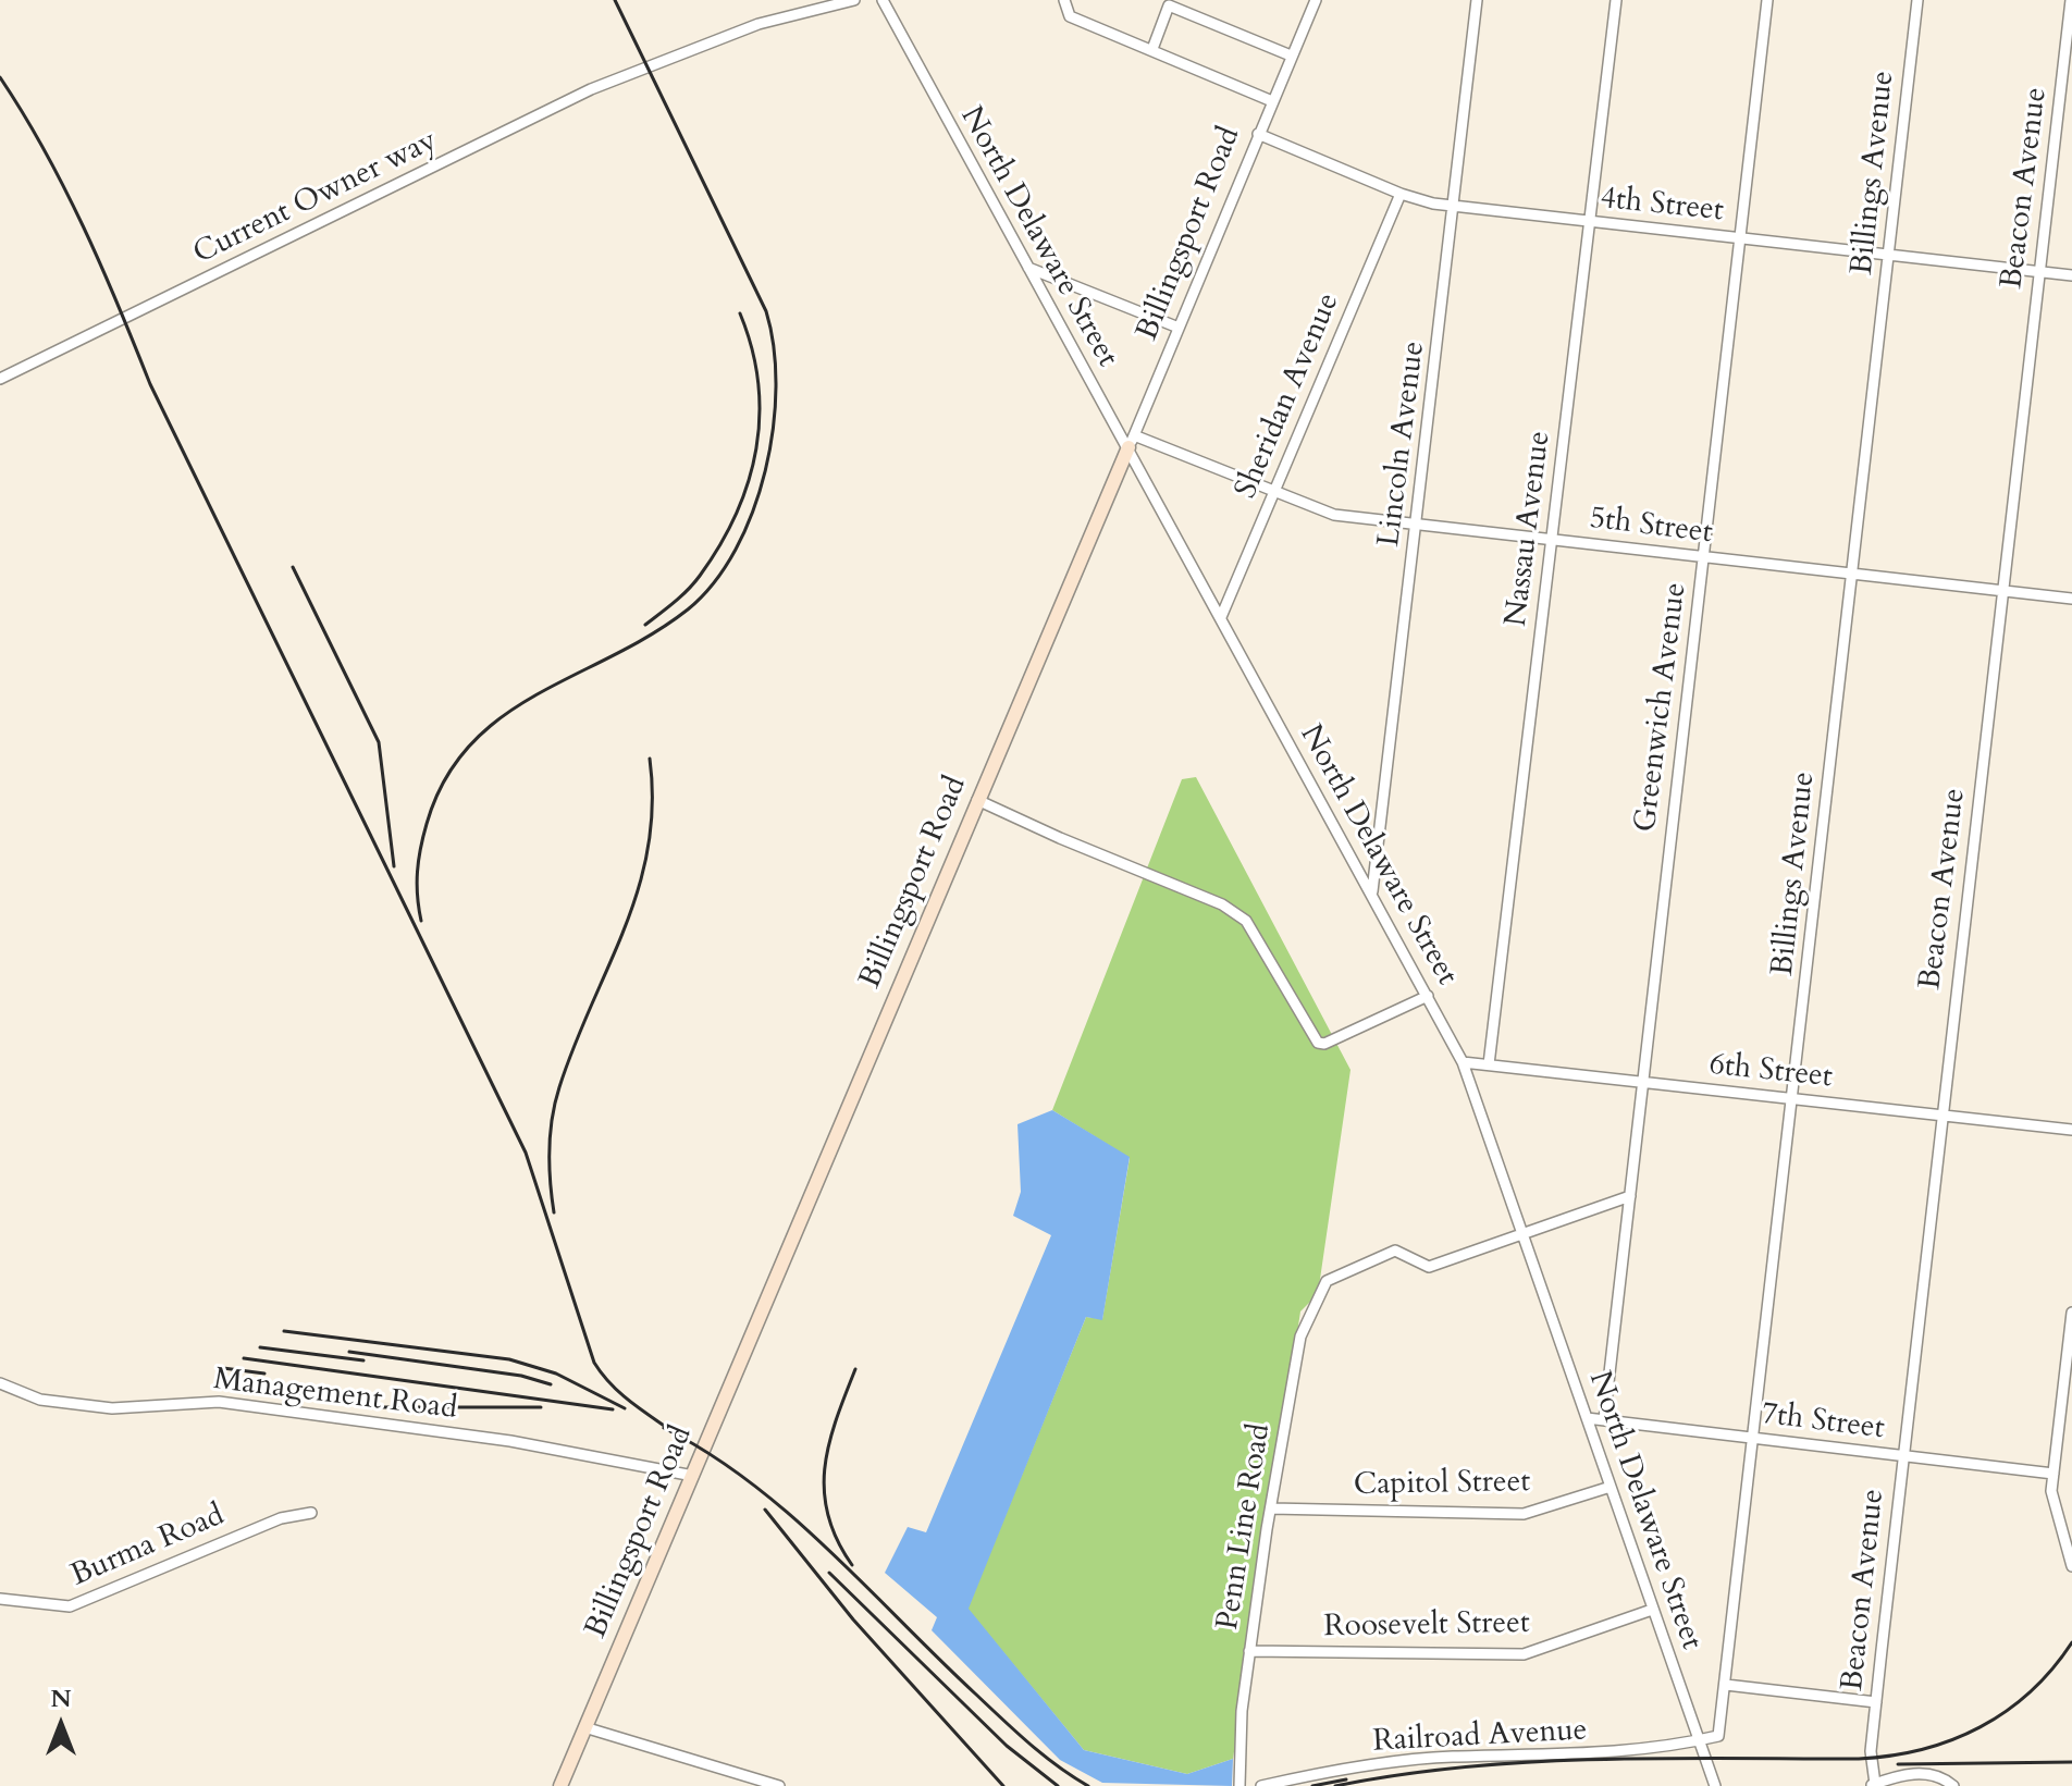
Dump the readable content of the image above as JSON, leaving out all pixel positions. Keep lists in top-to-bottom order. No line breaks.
{"streets":{"street":["Billings Avenue","Beacon Avenue","Current Owner way","4th Street","Billingsport Road","North Delaware Street","Sheridan Avenue","Lincoln Avenue","5th Street","Nassau Avenue","Greenwich Avenue","6th Street","Management Road","7th Street","Capitol Street","Penn Line Road","Burma Road","Roosevelt Street","Railroad Avenue"]},"crossings":[["Billings Avenue","4th Street"],["Billings Avenue","North Delaware Street"],["Billings Avenue","5th Street"],["Billings Avenue","6th Street"],["Billings Avenue","7th Street"],["Billings Avenue","Railroad Avenue"],["Beacon Avenue","4th Street"],["Beacon Avenue","5th Street"],["Beacon Avenue","6th Street"],["Beacon Avenue","7th Street"],["4th Street","Billingsport Road"],["4th Street","Sheridan Avenue"],["4th Street","Lincoln Avenue"],["4th Street","Nassau Avenue"],["4th Street","Greenwich Avenue"],["Billingsport Road","North Delaware Street"],["Billingsport Road","5th Street"],["Billingsport Road","Management Road"],["North Delaware Street","Sheridan Avenue"],["North Delaware Street","Lincoln Avenue"],["North Delaware Street","5th Street"],["North Delaware Street","6th Street"],["North Delaware Street","7th Street"],["North Delaware Street","Capitol Street"],["North Delaware Street","Penn Line Road"],["North Delaware Street","Roosevelt Street"],["North Delaware Street","Railroad Avenue"],["Sheridan Avenue","5th Street"],["Lincoln Avenue","5th Street"],["5th Street","Nassau Avenue"],["5th Street","Greenwich Avenue"],["Nassau Avenue","6th Street"],["Greenwich Avenue","6th Street"],["Greenwich Avenue","7th Street"],["Capitol Street","Penn Line Road"],["Penn Line Road","Roosevelt Street"]],"north":"top"}
